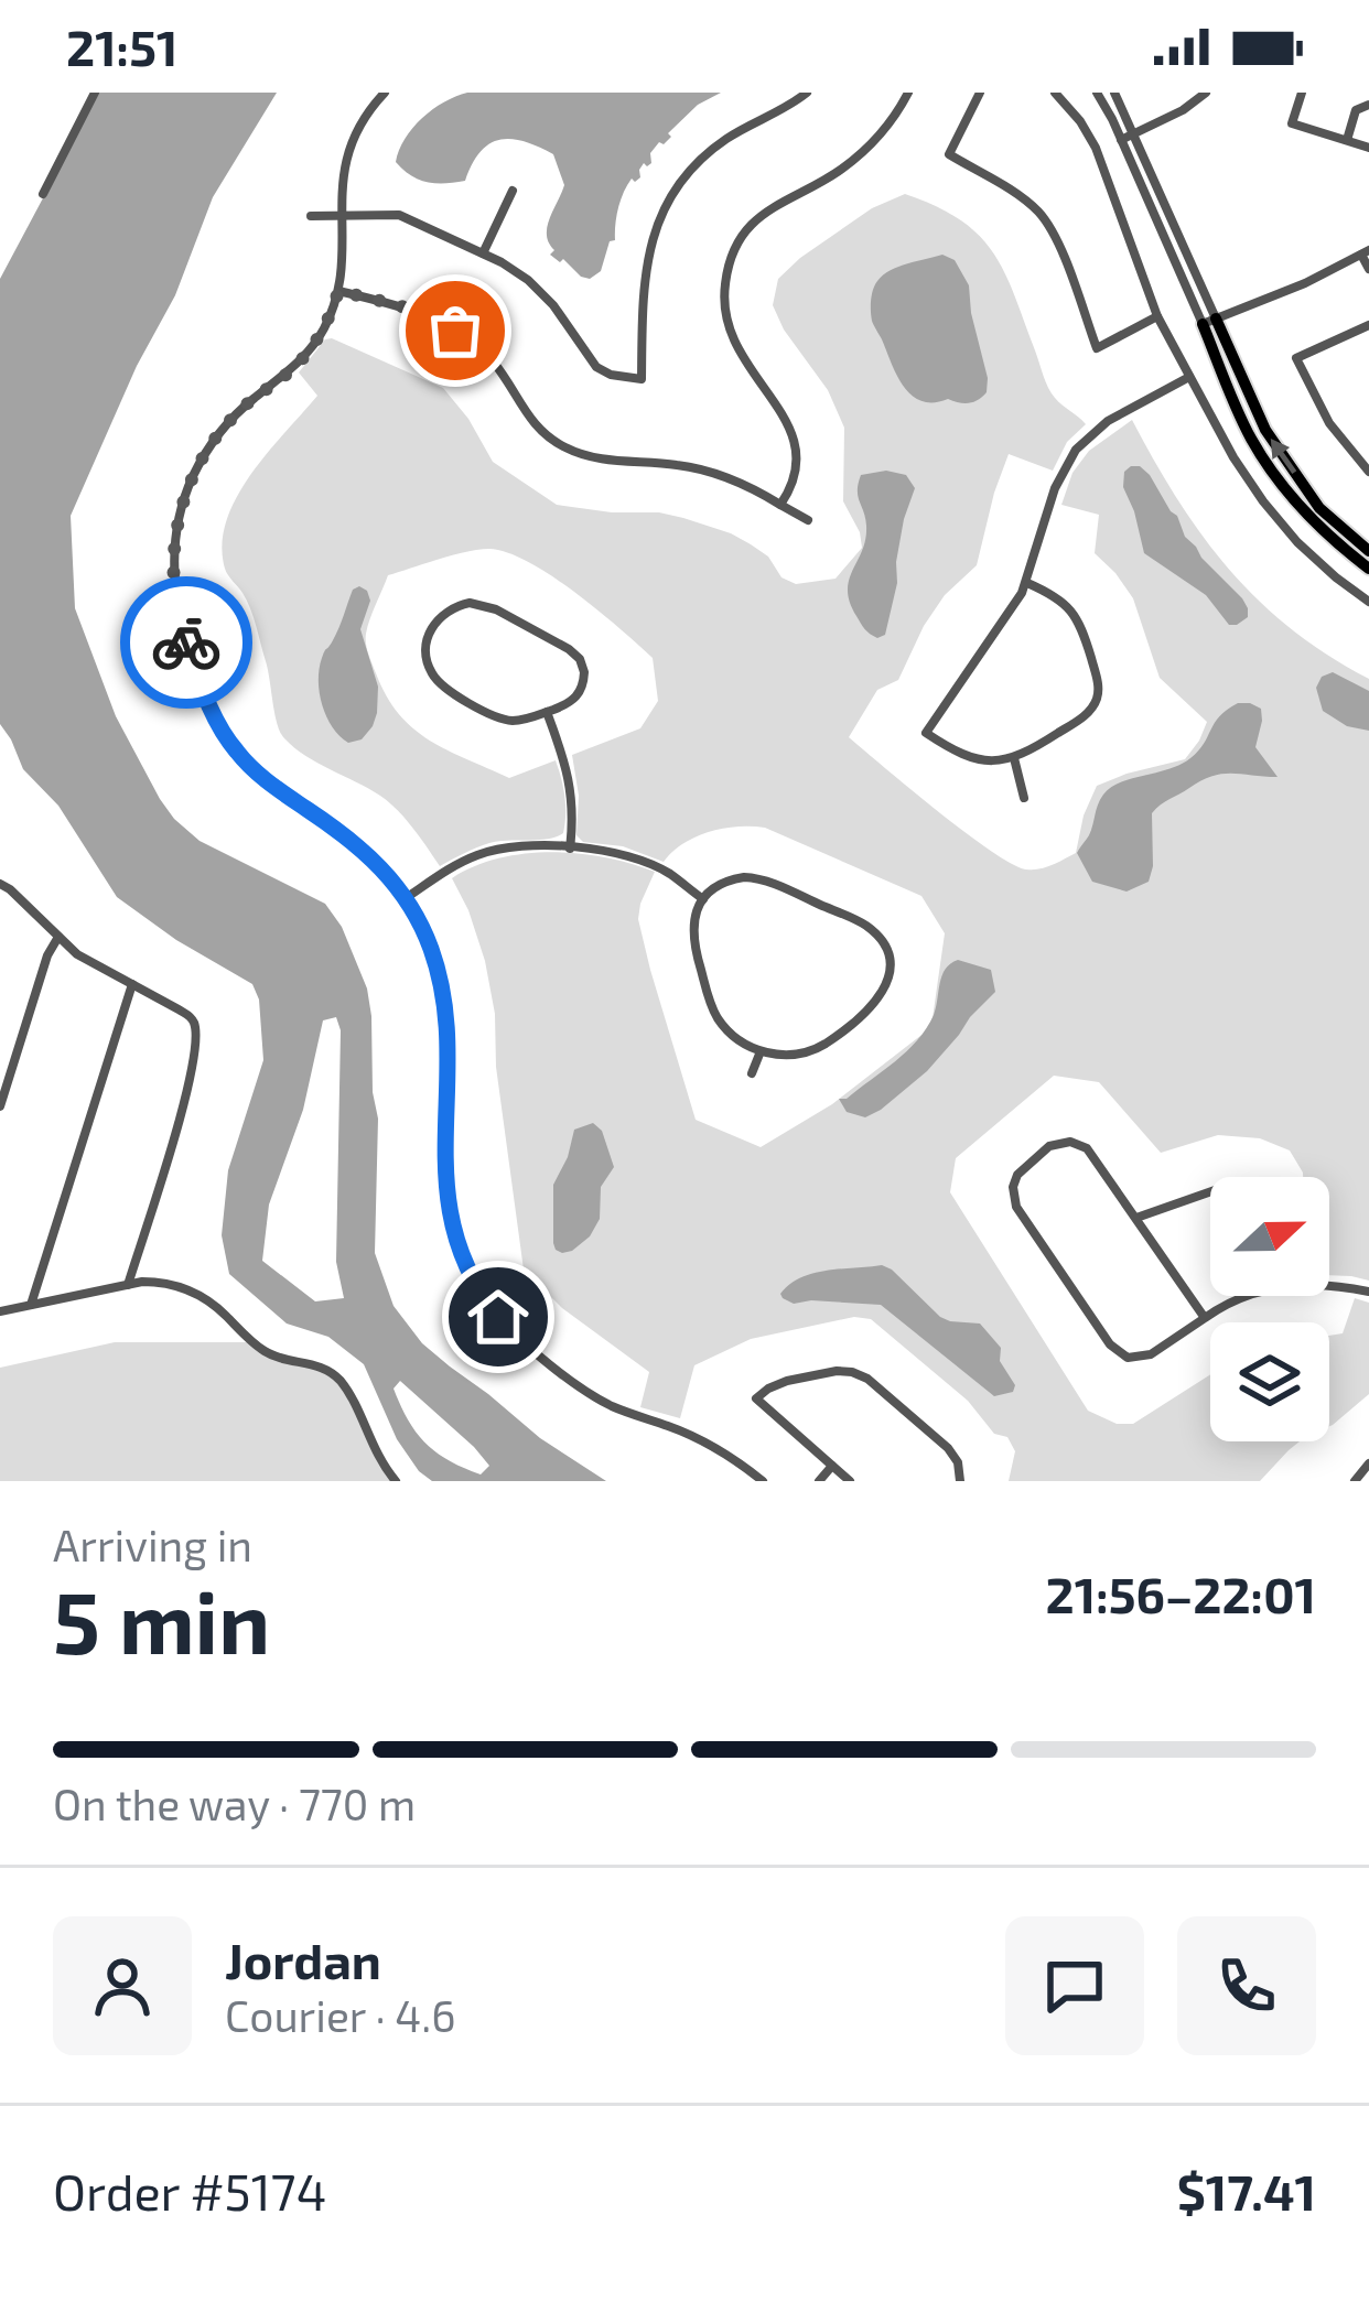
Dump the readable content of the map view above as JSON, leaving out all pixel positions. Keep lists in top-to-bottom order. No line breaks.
{"north":"right","page":{"status":"21:51","heading":["5 min","Arriving in","21:56–22:01"],"panel":["Jordan","Courier · 4.6","Order #5174","$17.41"],"bar":"On the way · 770 m"}}
